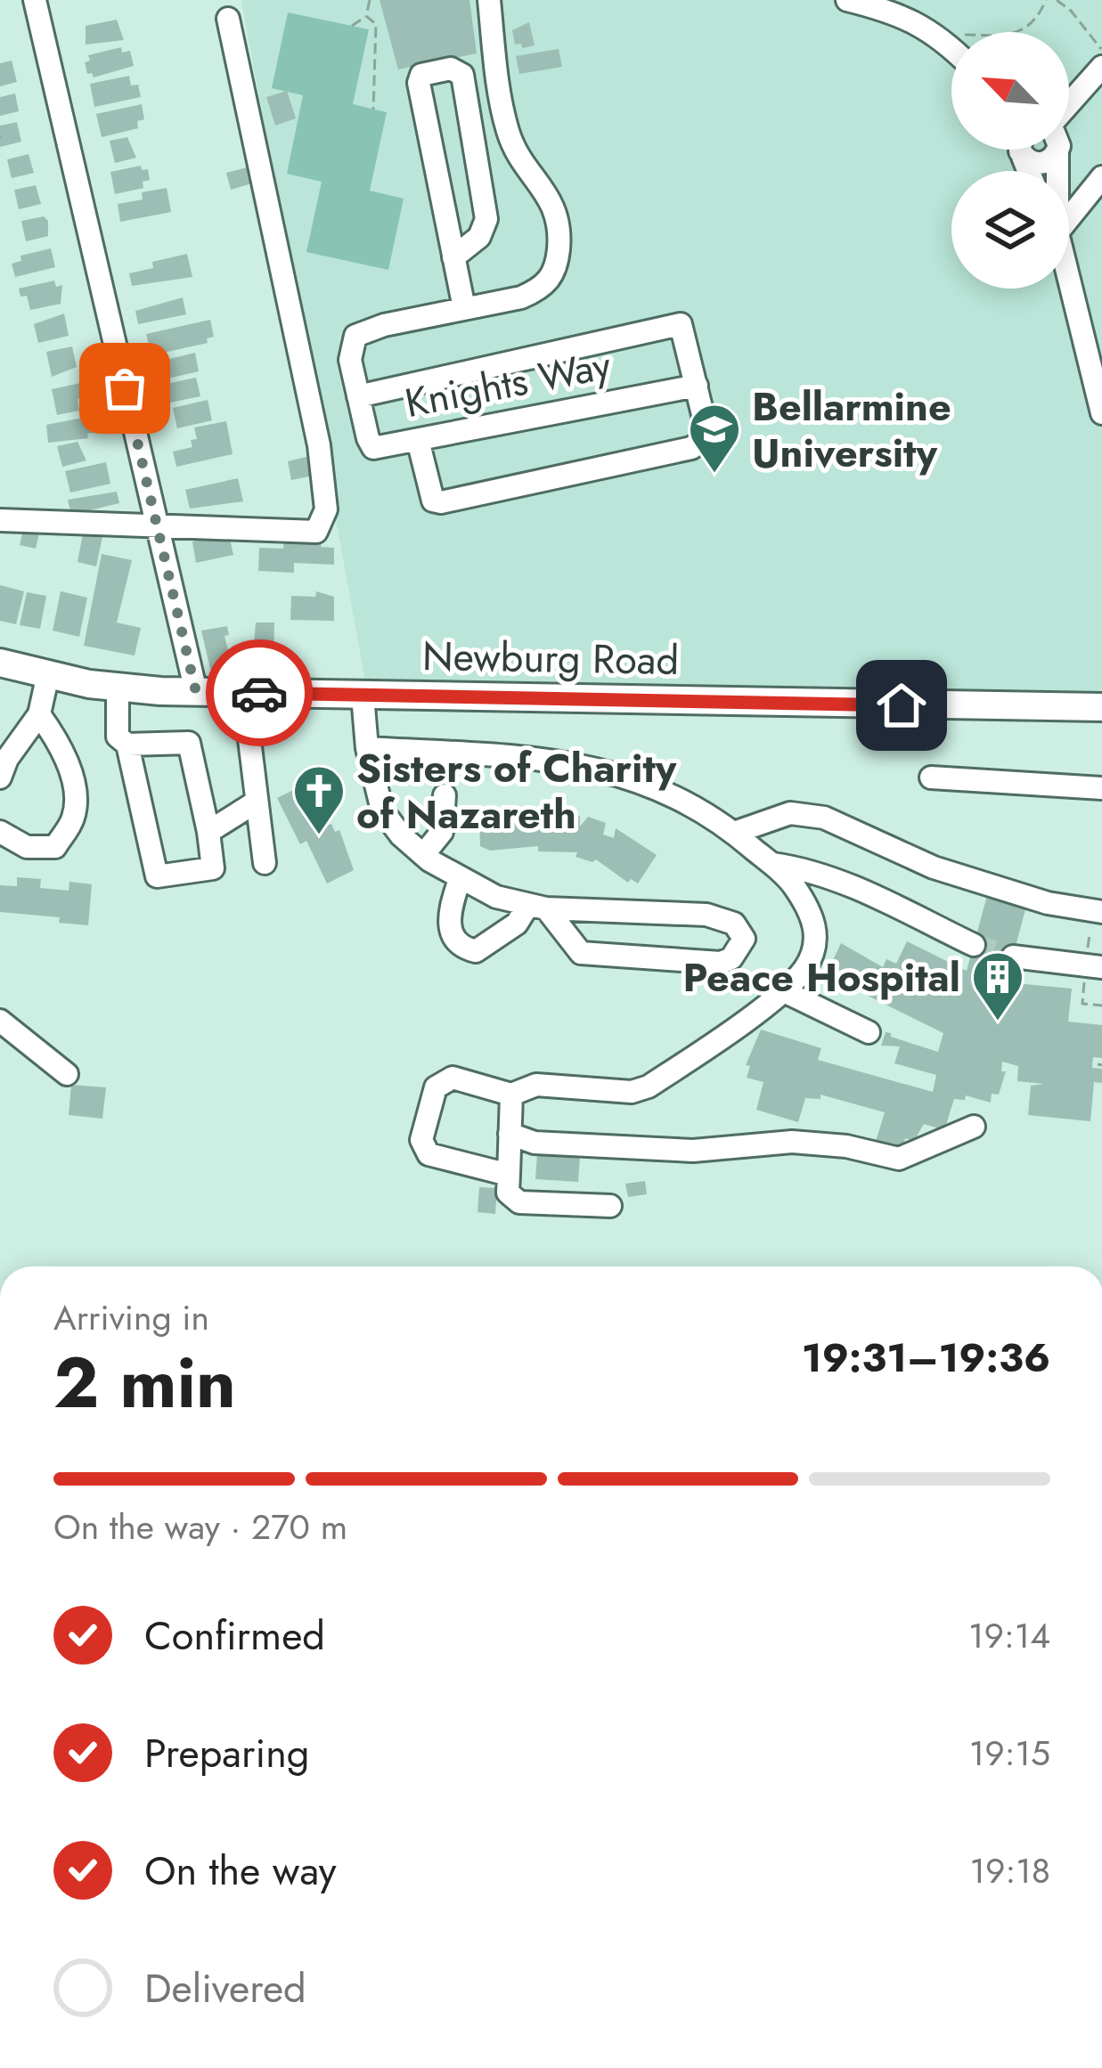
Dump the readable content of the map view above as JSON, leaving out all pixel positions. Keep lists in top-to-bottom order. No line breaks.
{"streets":{"main road":["Newburg Road"],"street":["Knights Way"]},"places":{"school or university":["Bellarmine University"],"church":["Sisters of Charity of Nazareth"],"building":["Peace Hospital"]},"north":"top left","page":{"heading":["2 min","Arriving in","19:31–19:36"],"bar":"On the way · 270 m","list":[["Confirmed","19:14"],["Preparing","19:15"],["On the way","19:18"],"Delivered"]}}
